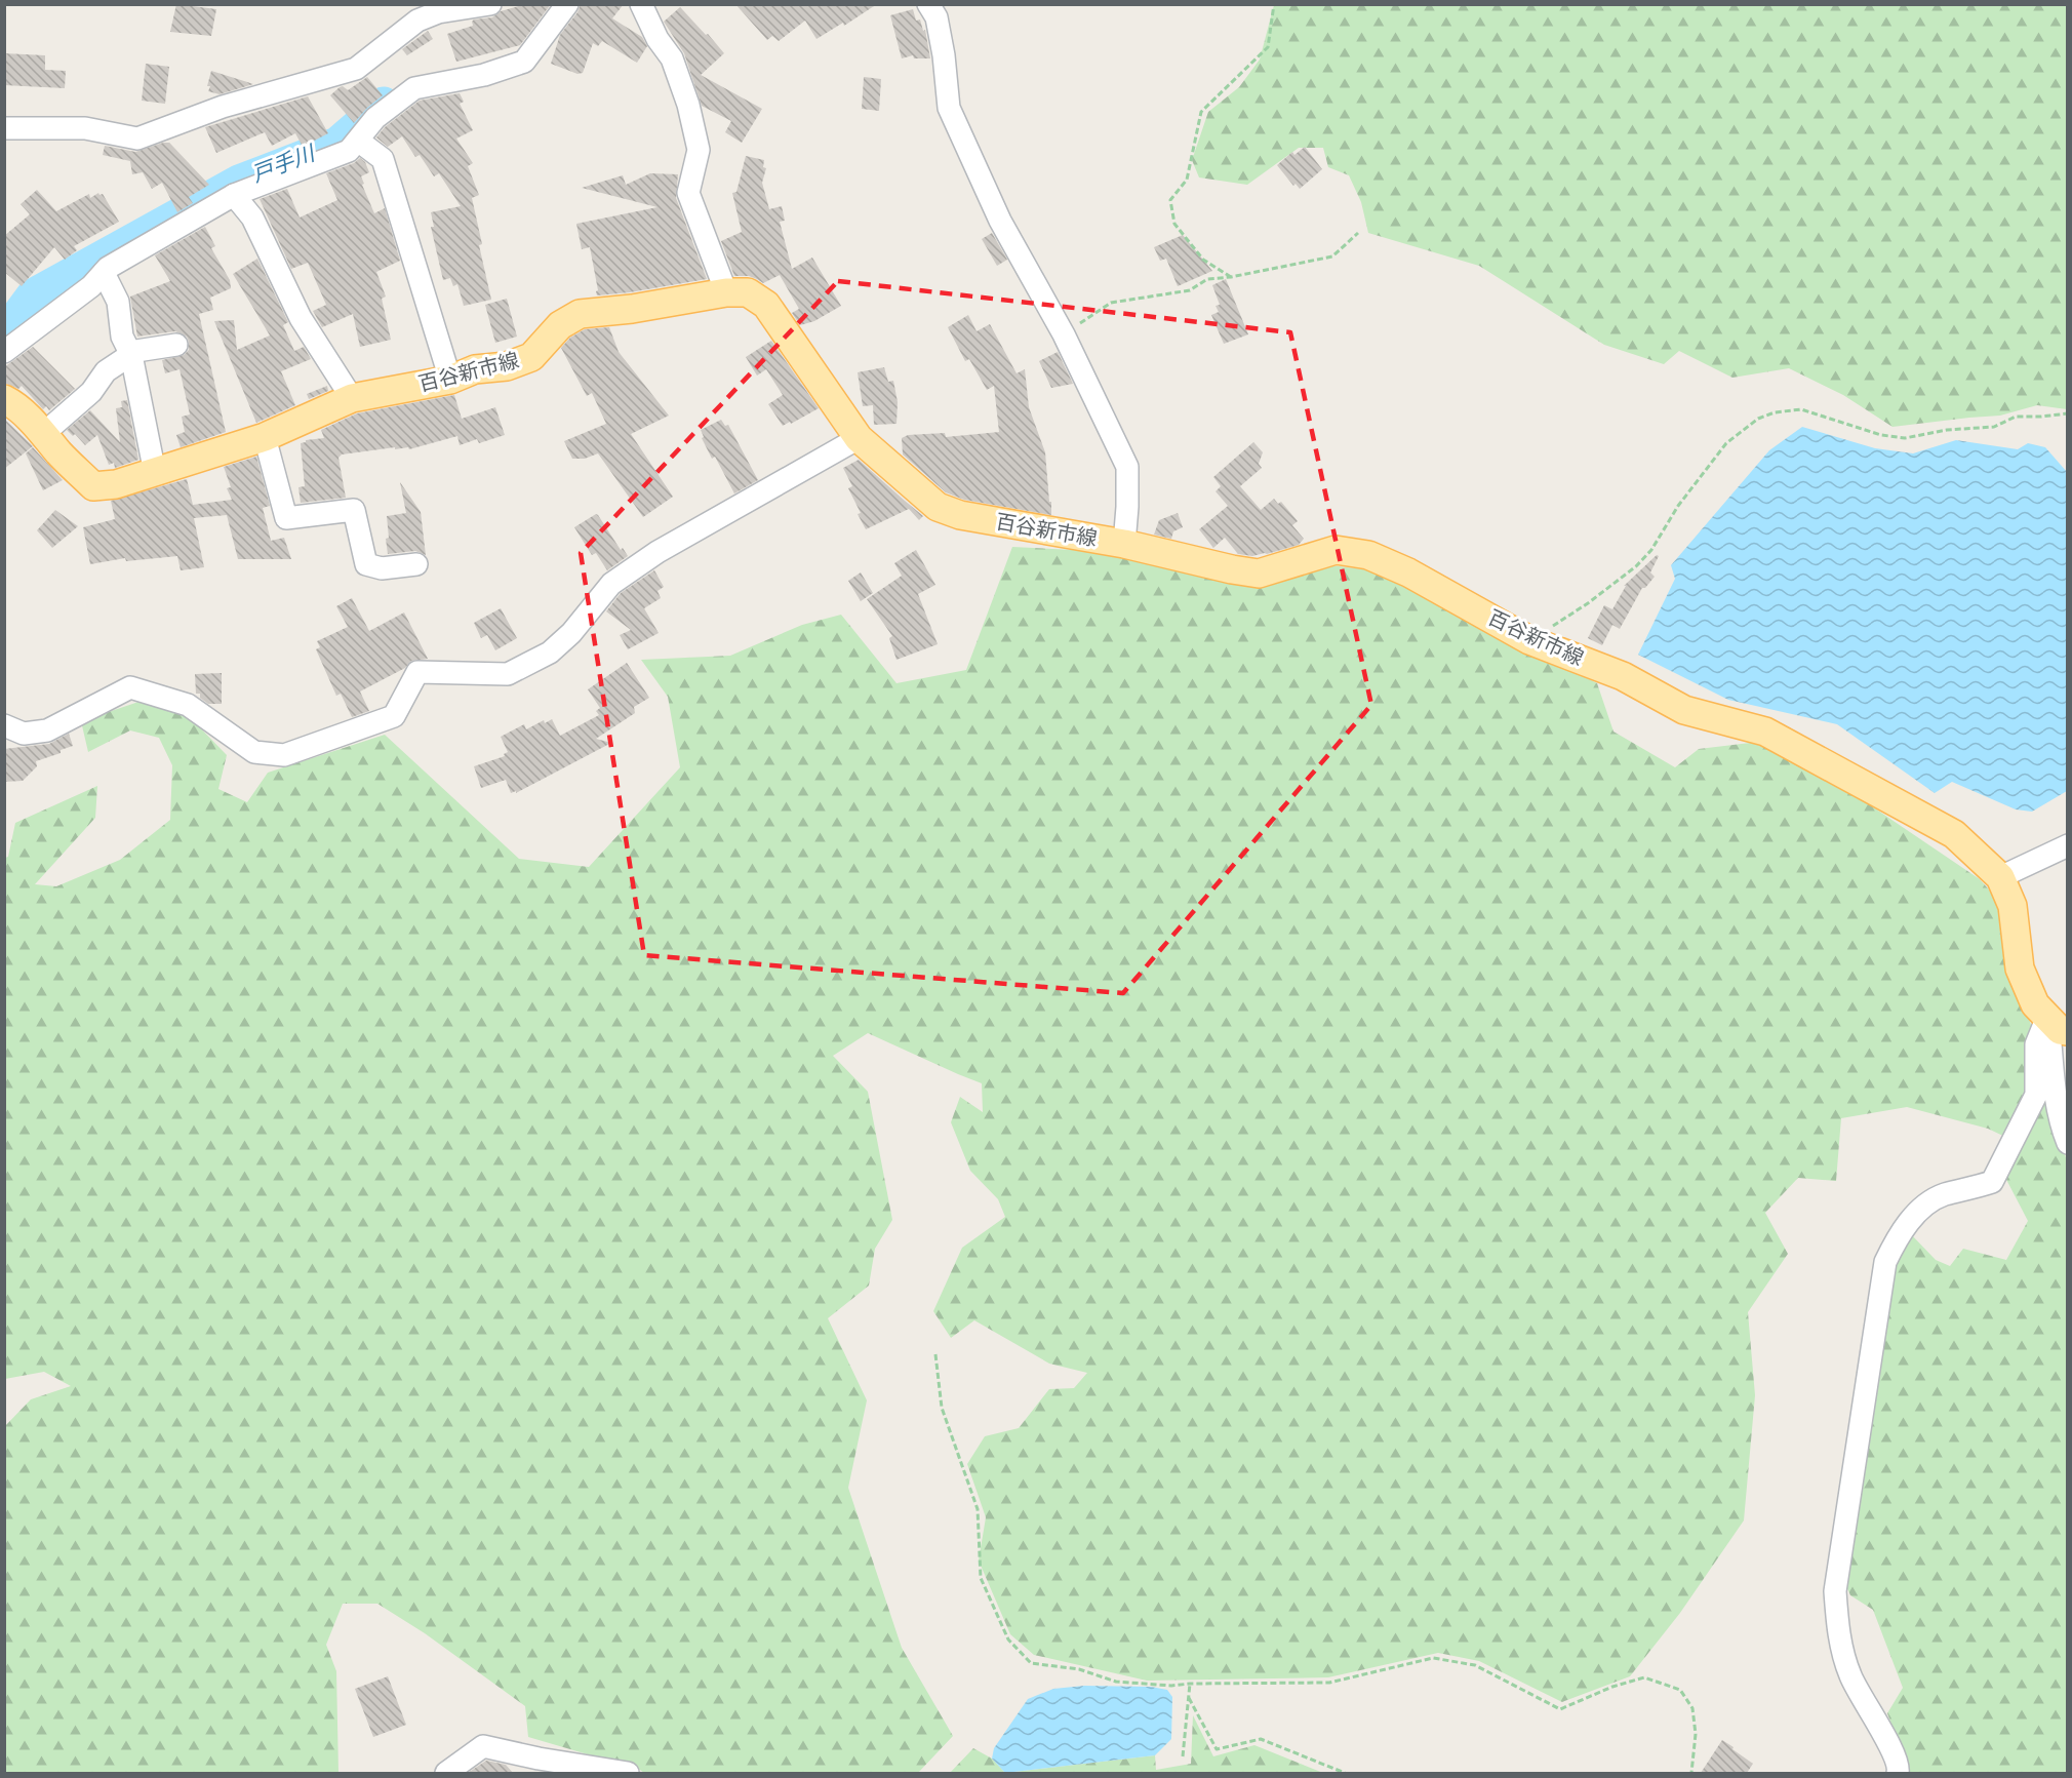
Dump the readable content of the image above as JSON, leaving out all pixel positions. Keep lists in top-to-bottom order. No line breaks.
{"streets":{"main road":["百谷新市線"]},"water":["戸手川"]}
